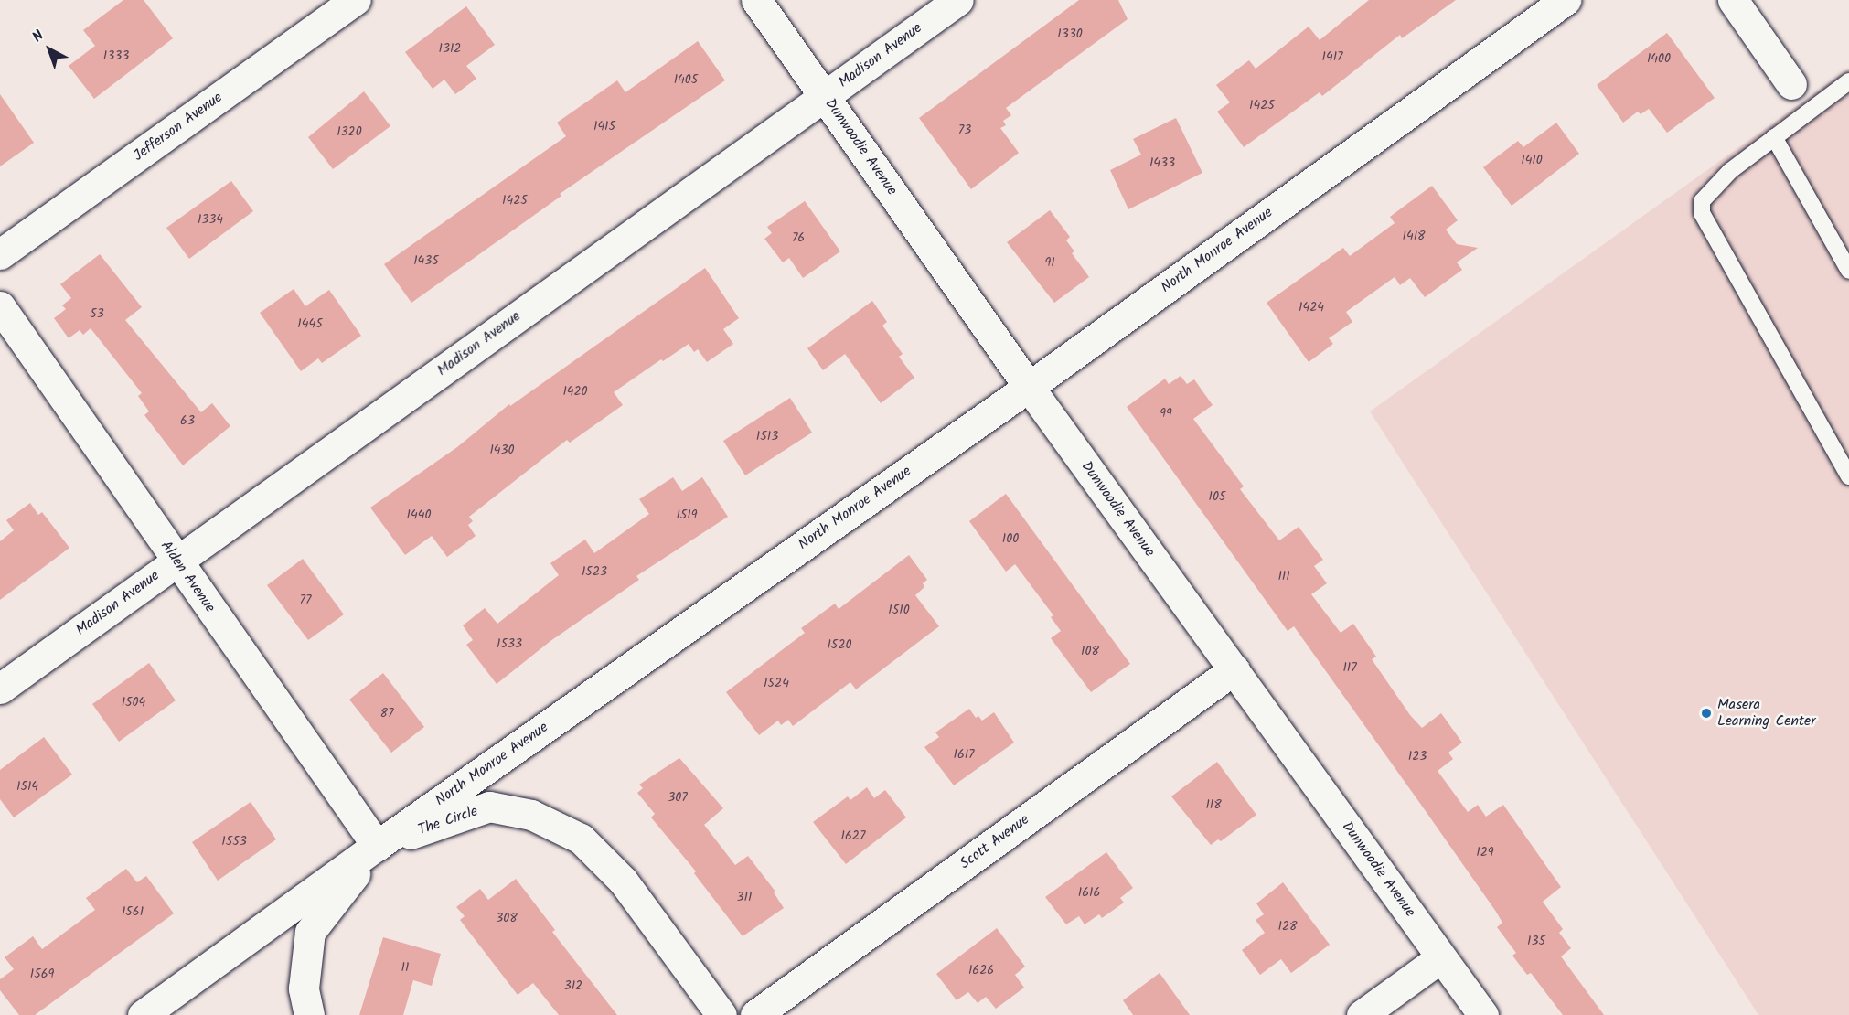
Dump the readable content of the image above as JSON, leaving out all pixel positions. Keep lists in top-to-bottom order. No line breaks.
{"streets":{"street":["Madison Avenue","Jefferson Avenue","Dunwoodie Avenue","North Monroe Avenue","Alden Avenue","The Circle","Scott Avenue"]},"crossings":[["Madison Avenue","Dunwoodie Avenue"],["Madison Avenue","Alden Avenue"],["Dunwoodie Avenue","North Monroe Avenue"],["Dunwoodie Avenue","Scott Avenue"],["North Monroe Avenue","Alden Avenue"],["North Monroe Avenue","The Circle"],["Alden Avenue","The Circle"]],"places":["Masera Learning Center"],"house_numbers":["1330","1312","1333","1417","1400","1405","1425","1415","73","1320","1410","1433","1425","1334","1418","76","1435","91","1424","53","1445","1420","99","63","1513","1430","105","1440","1519","100","1523","111","77","1510","1533","1520","108","117","1524","1504","87","1617","123","1514","307","118","1627","1553","129","1616","311","1561","308","128","135","11","1626","1569","312"],"north":"top left"}
